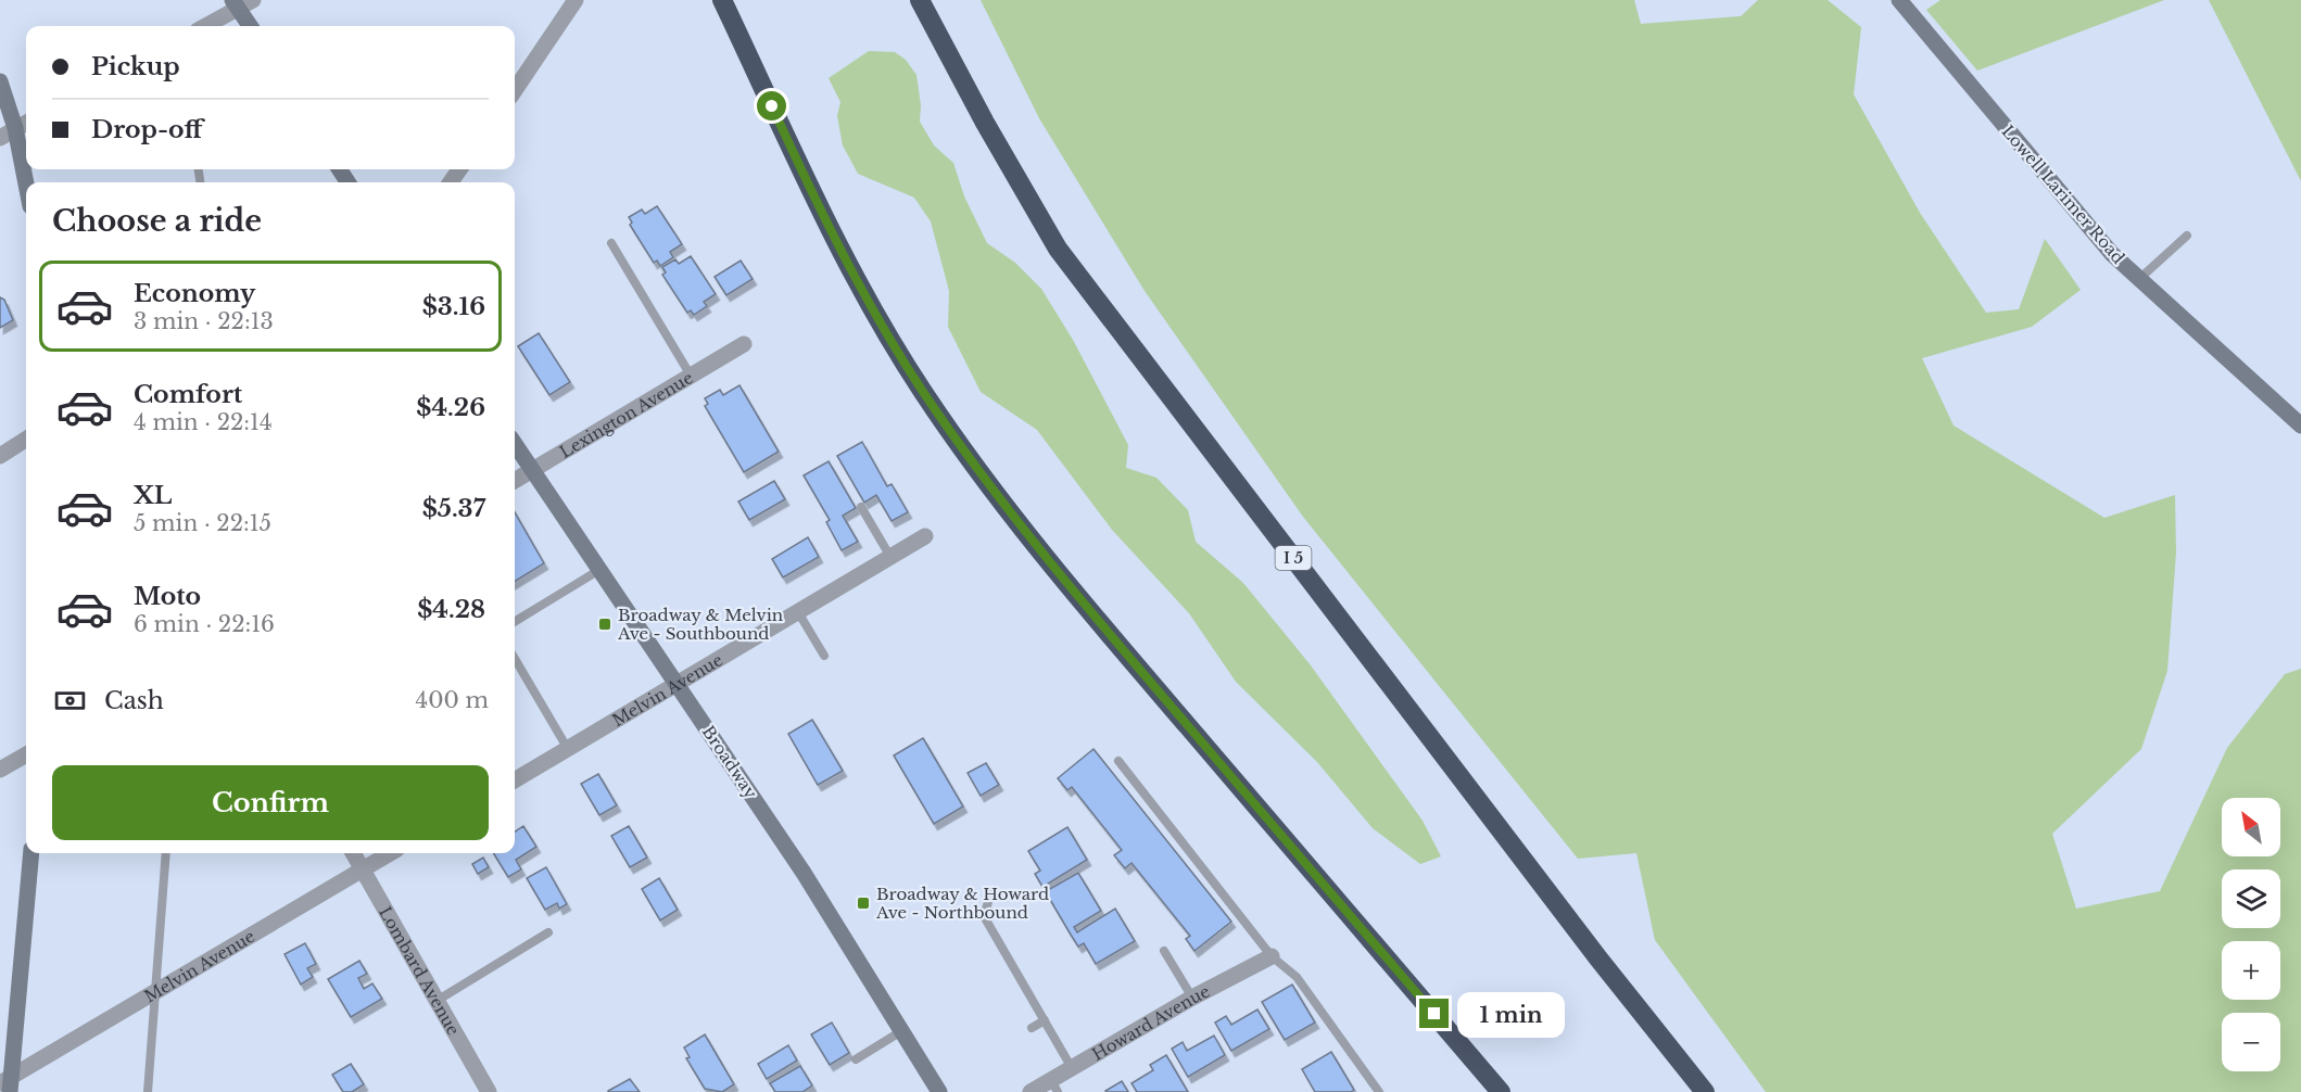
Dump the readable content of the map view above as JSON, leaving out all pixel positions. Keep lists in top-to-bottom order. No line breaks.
{"streets":{"highway":["I 5"],"street":["Lowell Larimer Road","Lexington Avenue","Melvin Avenue","Broadway","Lombard Avenue","Howard Avenue"]},"crossings":[["Lexington Avenue","Broadway"],["Melvin Avenue","Broadway"],["Melvin Avenue","Lombard Avenue"]],"places":{"transit":["Broadway & Melvin Ave - Southbound","Broadway & Howard Ave - Northbound"]},"north":"top left","page":{"banner":["Pickup","Drop-off"],"heading":"Choose a ride","list":[{"name":"Economy","note":"3 min · 22:13","value":"$3.16"},{"name":"Comfort","note":"4 min · 22:14","value":"$4.26"},{"name":"XL","note":"5 min · 22:15","value":"$5.37"},{"name":"Moto","note":"6 min · 22:16","value":"$4.28"}],"pay":["Cash","400 m"],"buttons":"Confirm","map_buttons":["+","−"],"bubble":"1 min"}}
